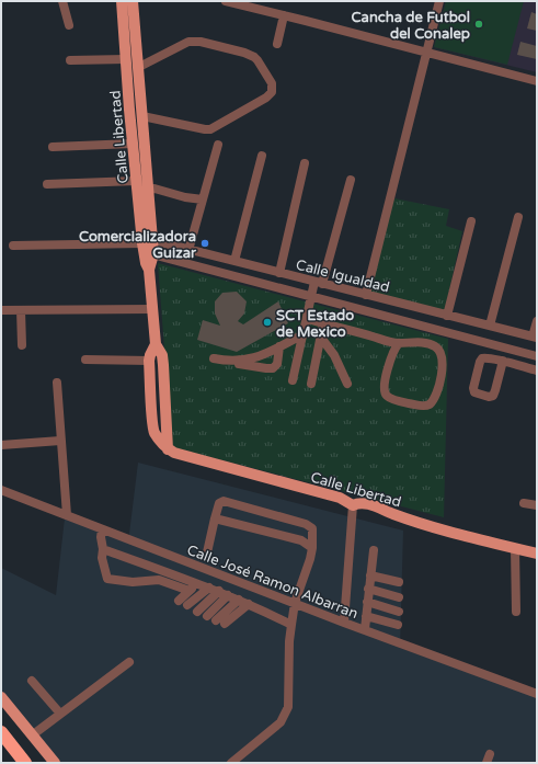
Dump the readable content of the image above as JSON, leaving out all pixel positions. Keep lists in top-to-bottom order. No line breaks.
{"streets":{"main road":["Calle Libertad"],"street":["Calle Igualdad","Calle José Ramon Albarran"]},"crossings":[["Calle Libertad","Calle Igualdad"]],"places":["Cancha de Futbol del Conalep","Comercializadora Guizar","SCT Estado de Mexico"]}
